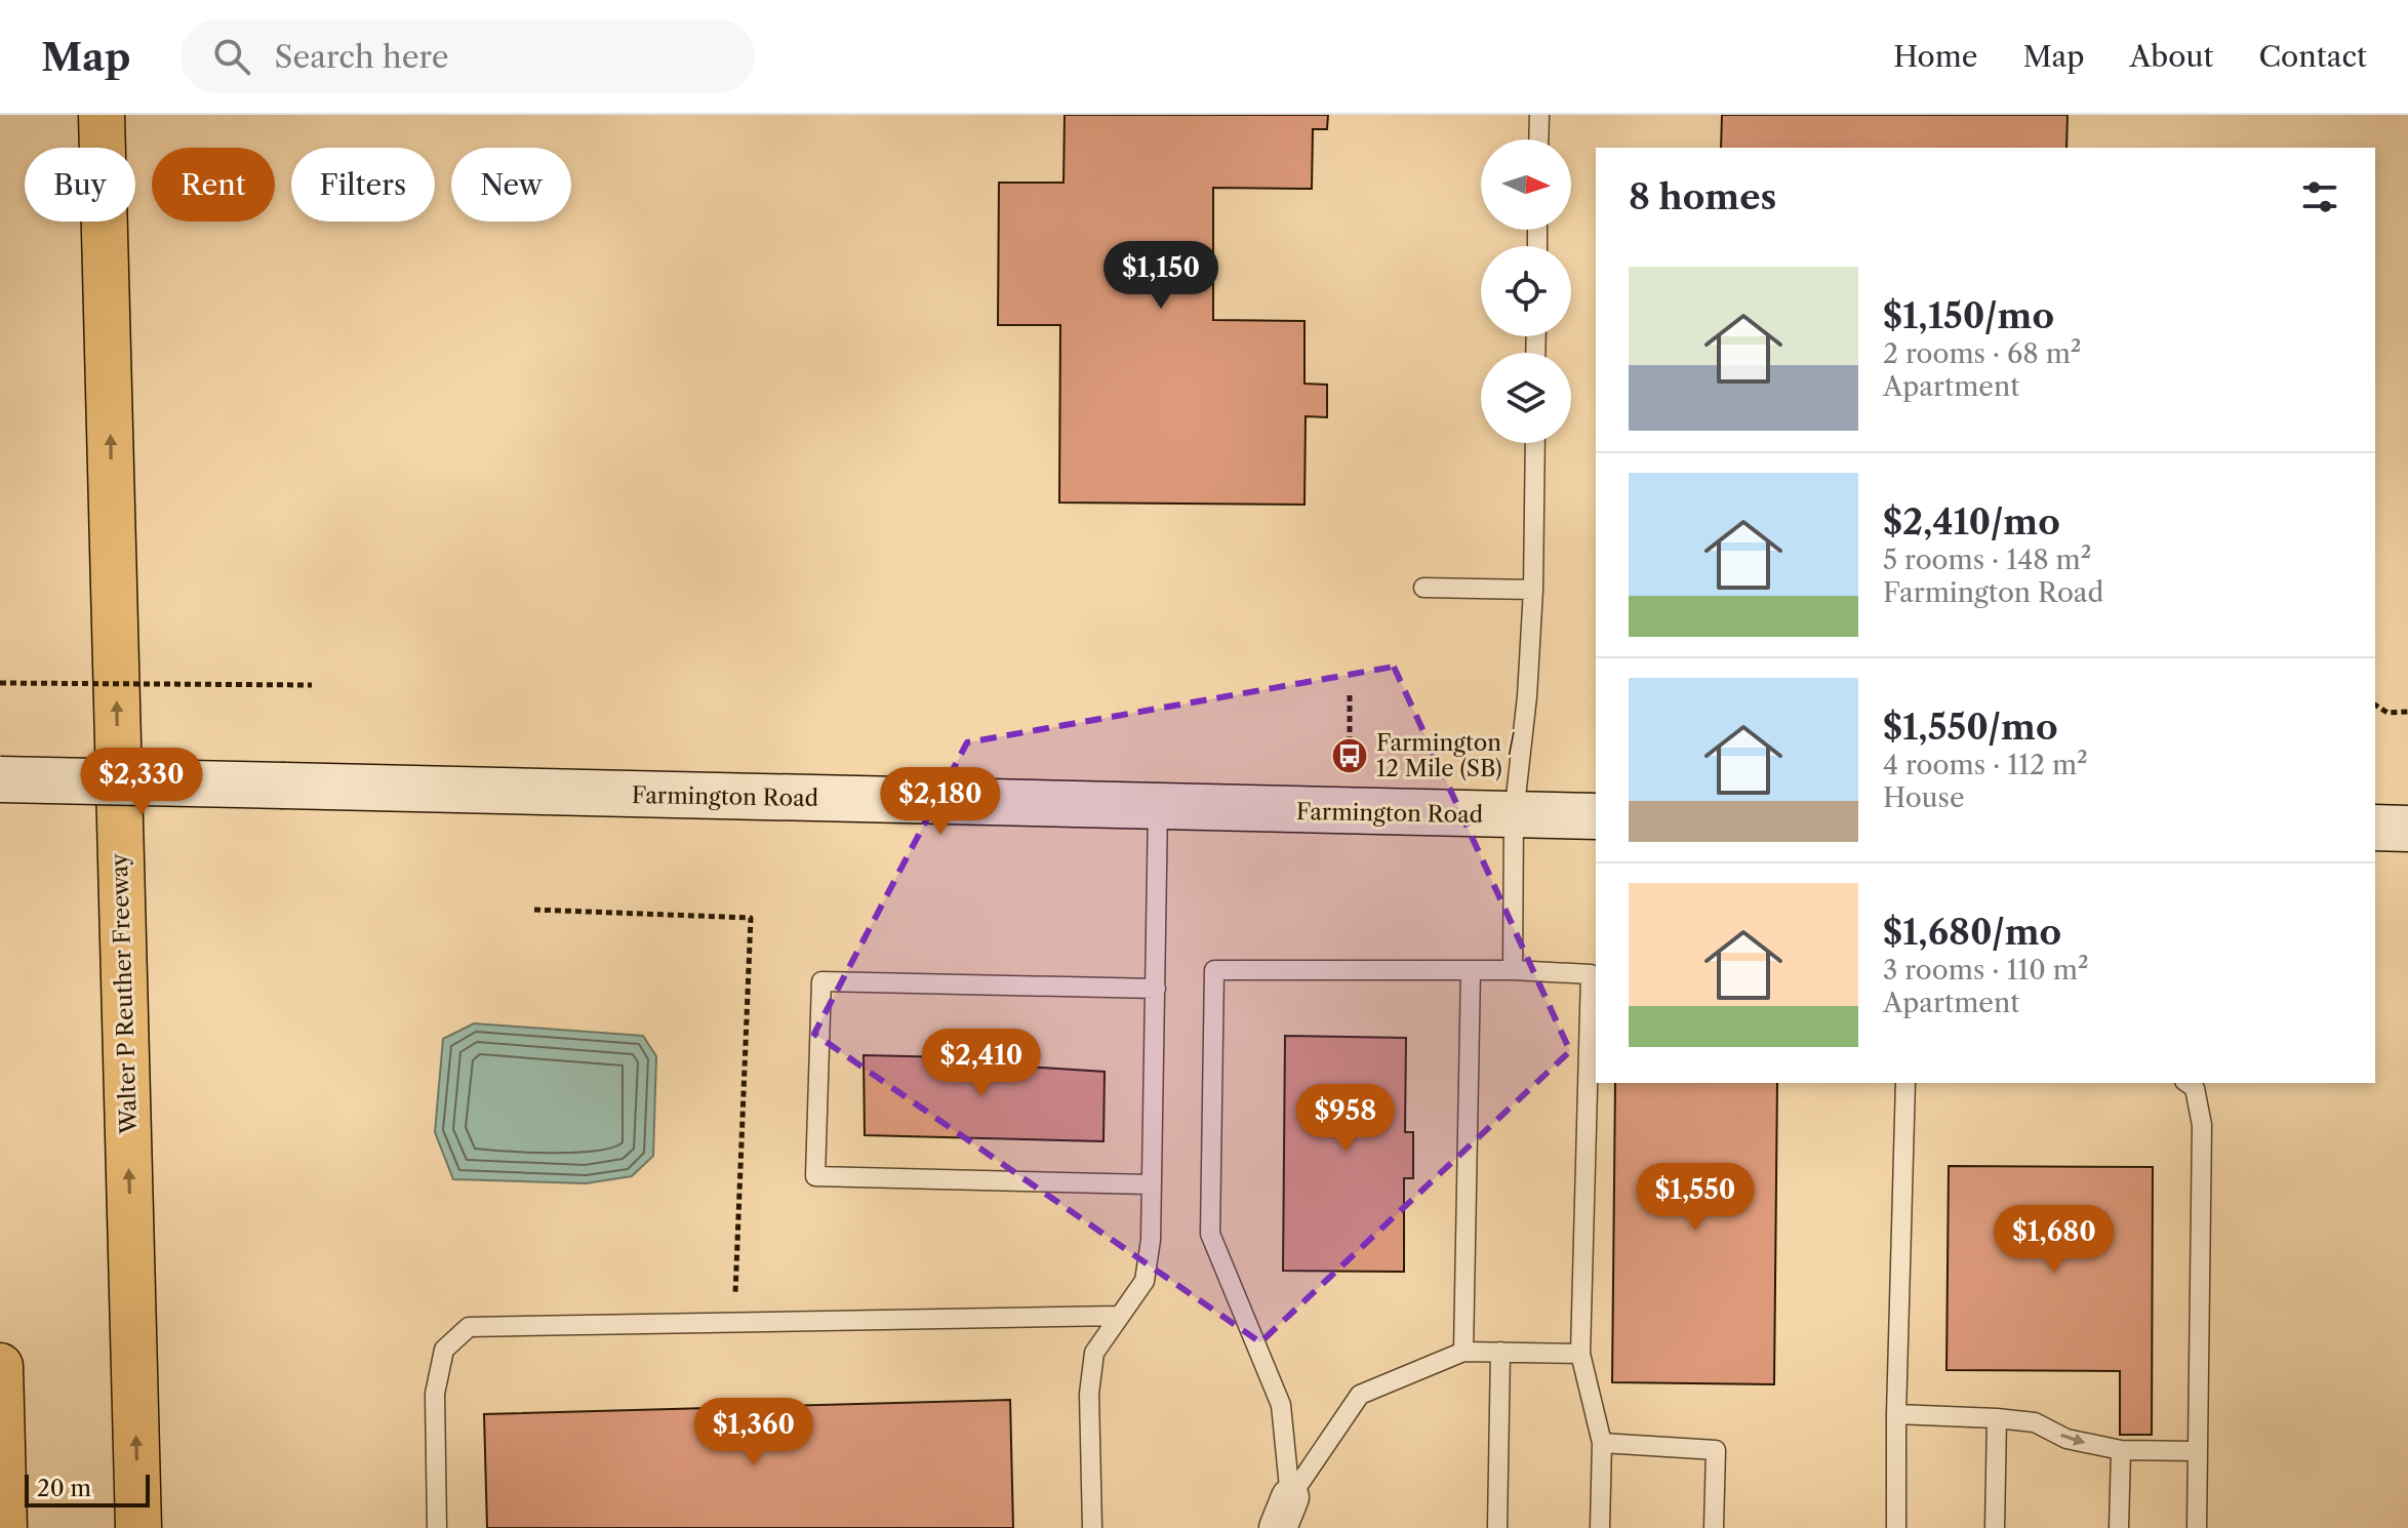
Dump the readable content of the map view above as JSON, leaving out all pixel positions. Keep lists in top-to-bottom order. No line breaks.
{"streets":{"highway":["Walter P Reuther Freeway"],"street":["Farmington Road"]},"one_way":["Walter P Reuther Freeway"],"places":{"bus stop":["Farmington / 12 Mile (SB)"]},"scale_bar":"20 m","north":"right","page":{"header":"Map","search":"Search here","nav":["Home","Map","About","Contact"],"chip":["Buy","Rent","Filters","New"],"heading":"8 homes","price":["$1,150","$2,330","$2,180","$2,410","$958","$1,550","$1,680","$1,360"],"list":[{"name":"$1,150/mo","note":"2 rooms · 68 m² · Apartment"},{"name":"$2,410/mo","note":"5 rooms · 148 m² · Farmington Road"},{"name":"$1,550/mo","note":"4 rooms · 112 m² · House"},{"name":"$1,680/mo","note":"3 rooms · 110 m² · Apartment"}],"scale":"20 m"}}
